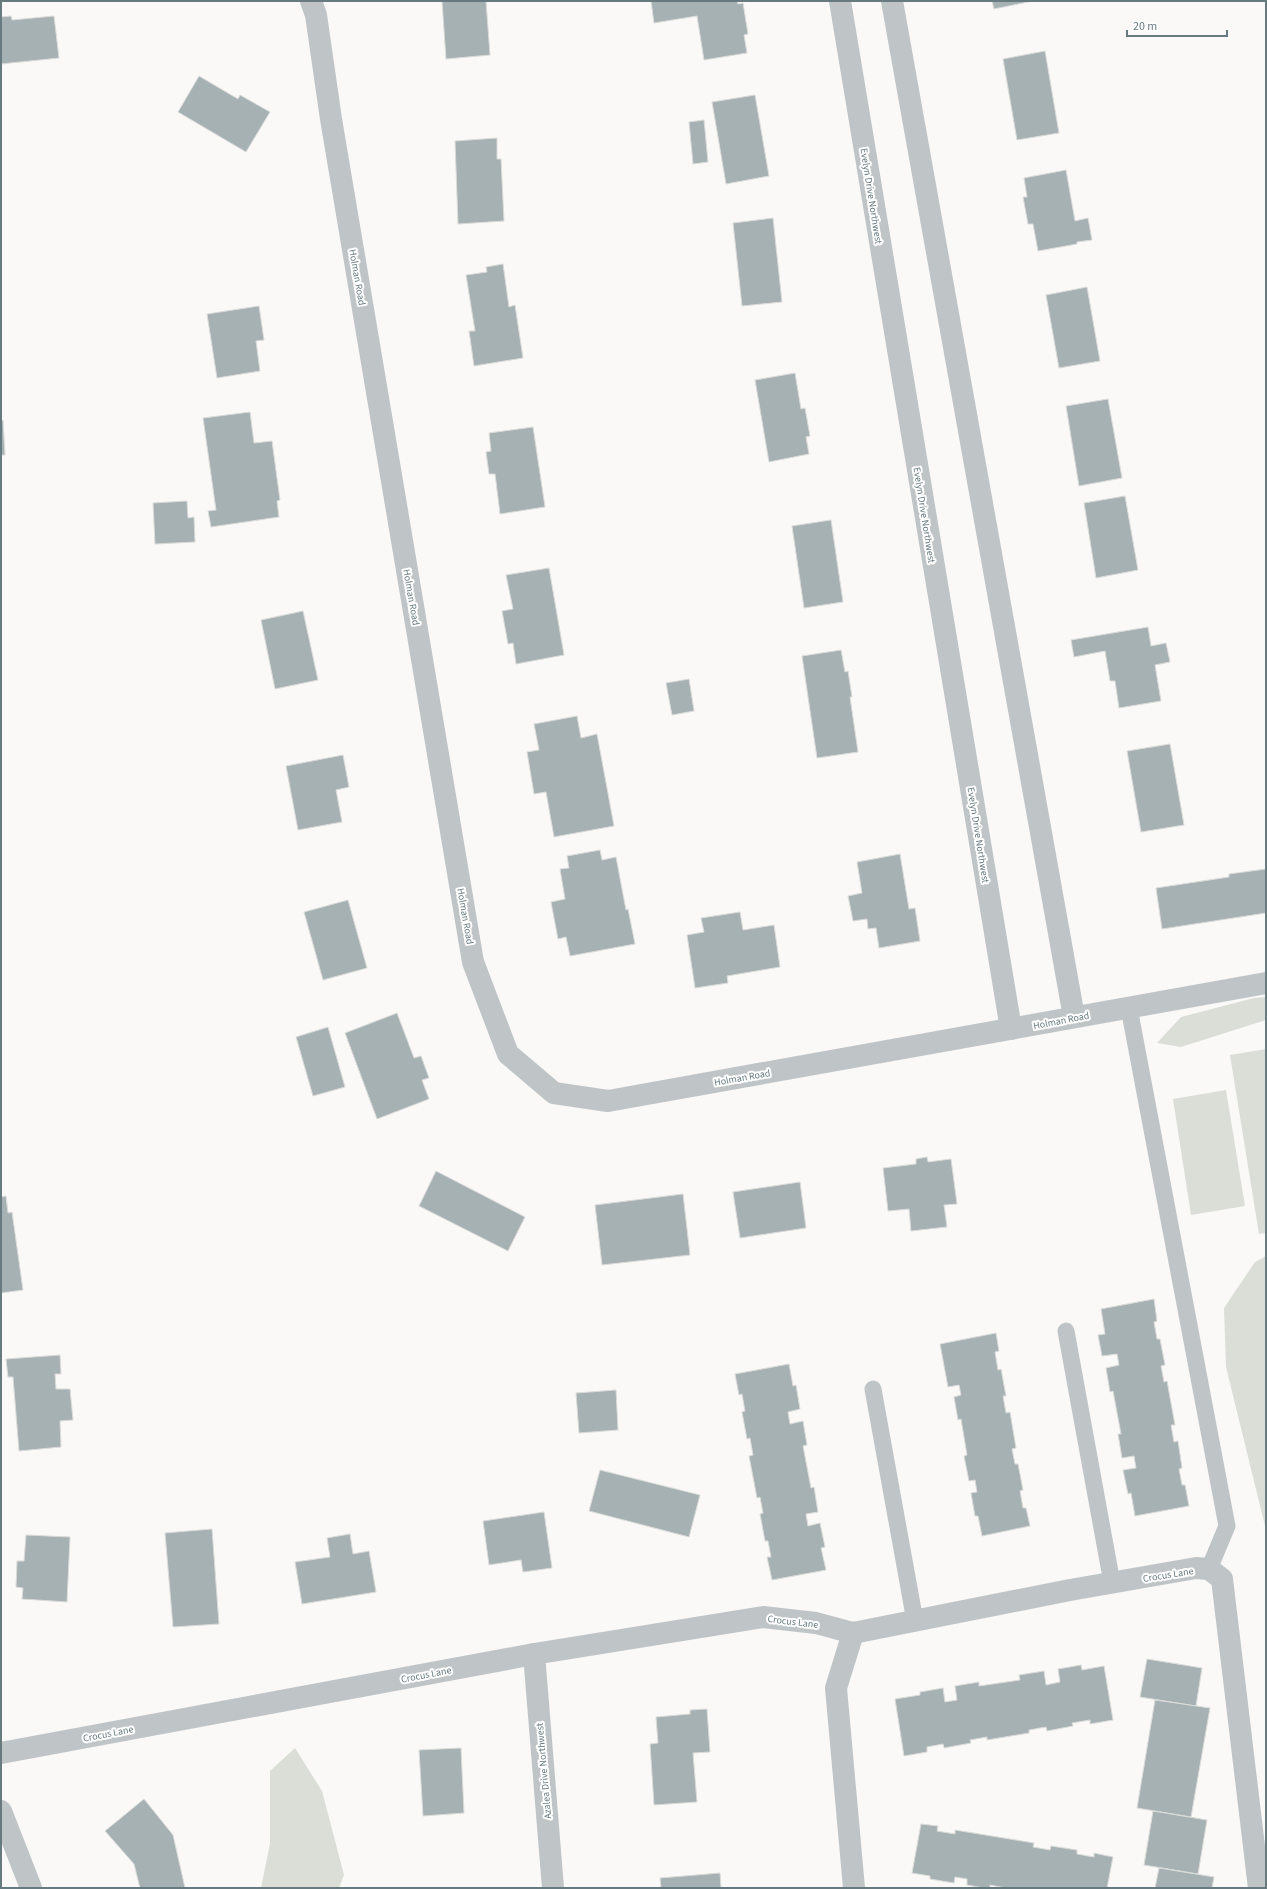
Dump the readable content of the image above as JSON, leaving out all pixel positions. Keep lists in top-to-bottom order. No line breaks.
{"streets":{"street":["Evelyn Drive Northwest","Holman Road","Crocus Lane","Azalea Drive Northwest"]},"crossings":[["Evelyn Drive Northwest","Holman Road"],["Crocus Lane","Azalea Drive Northwest"]],"scale_bar":"20 m"}
